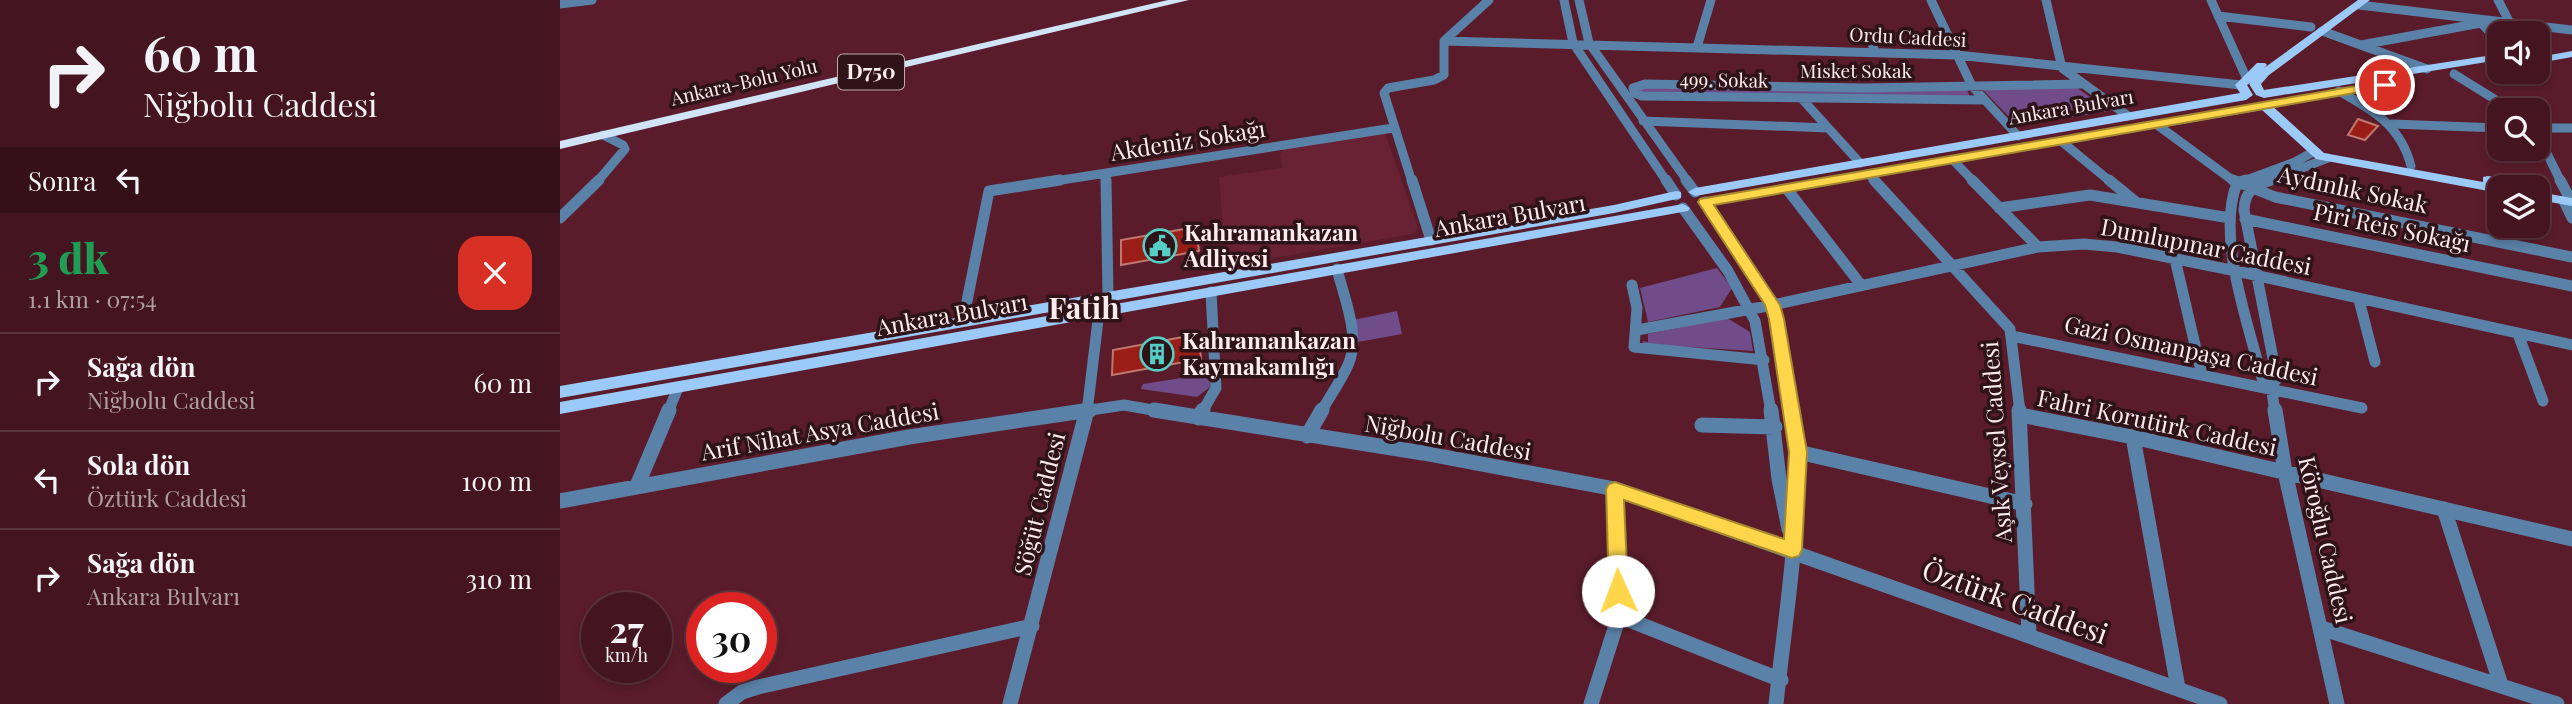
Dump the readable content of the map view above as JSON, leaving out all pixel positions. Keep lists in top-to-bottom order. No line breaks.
{"streets":{"highway":["D750","Ankara-Bolu Yolu"],"main road":["Ankara Bulvarı"],"street":["Ordu Caddesi","Misket Sokak","499. Sokak","Akdeniz Sokağı","Aydınlık Sokak","Piri Reis Sokağı","Dumlupınar Caddesi","Gazi Osmanpaşa Caddesi","Fahri Korutürk Caddesi","Arif Nihat Asya Caddesi","Niğbolu Caddesi","Aşık Veysel Caddesi","Söğüt Caddesi","Köroğlu Caddesi","Öztürk Caddesi"]},"crossings":[["Ordu Caddesi","Ankara Bulvarı"],["Misket Sokak","499. Sokak"],["Ankara Bulvarı","Akdeniz Sokağı"],["Ankara Bulvarı","Aşık Veysel Caddesi"],["Ankara Bulvarı","Söğüt Caddesi"],["Aydınlık Sokak","Köroğlu Caddesi"],["Piri Reis Sokağı","Köroğlu Caddesi"],["Dumlupınar Caddesi","Aşık Veysel Caddesi"],["Dumlupınar Caddesi","Köroğlu Caddesi"],["Gazi Osmanpaşa Caddesi","Aşık Veysel Caddesi"],["Gazi Osmanpaşa Caddesi","Köroğlu Caddesi"],["Fahri Korutürk Caddesi","Aşık Veysel Caddesi"],["Fahri Korutürk Caddesi","Köroğlu Caddesi"],["Arif Nihat Asya Caddesi","Niğbolu Caddesi"],["Arif Nihat Asya Caddesi","Söğüt Caddesi"],["Niğbolu Caddesi","Söğüt Caddesi"],["Niğbolu Caddesi","Öztürk Caddesi"],["Aşık Veysel Caddesi","Öztürk Caddesi"]],"districts":["Fatih"],"places":{"public building":["Kahramankazan Adliyesi"],"building":["Kahramankazan Kaymakamlığı"]},"page":{"turn":["60 m","Niğbolu Caddesi"],"then":"Sonra","heading":["3 dk","1.1 km · 07:54"],"list":[{"name":"Sağa dön","note":"Niğbolu Caddesi","value":"60 m"},{"name":"Sola dön","note":"Öztürk Caddesi","value":"100 m"},{"name":"Sağa dön","note":"Ankara Bulvarı","value":"310 m"}],"speed":"27 km/h","limit":"30"}}
